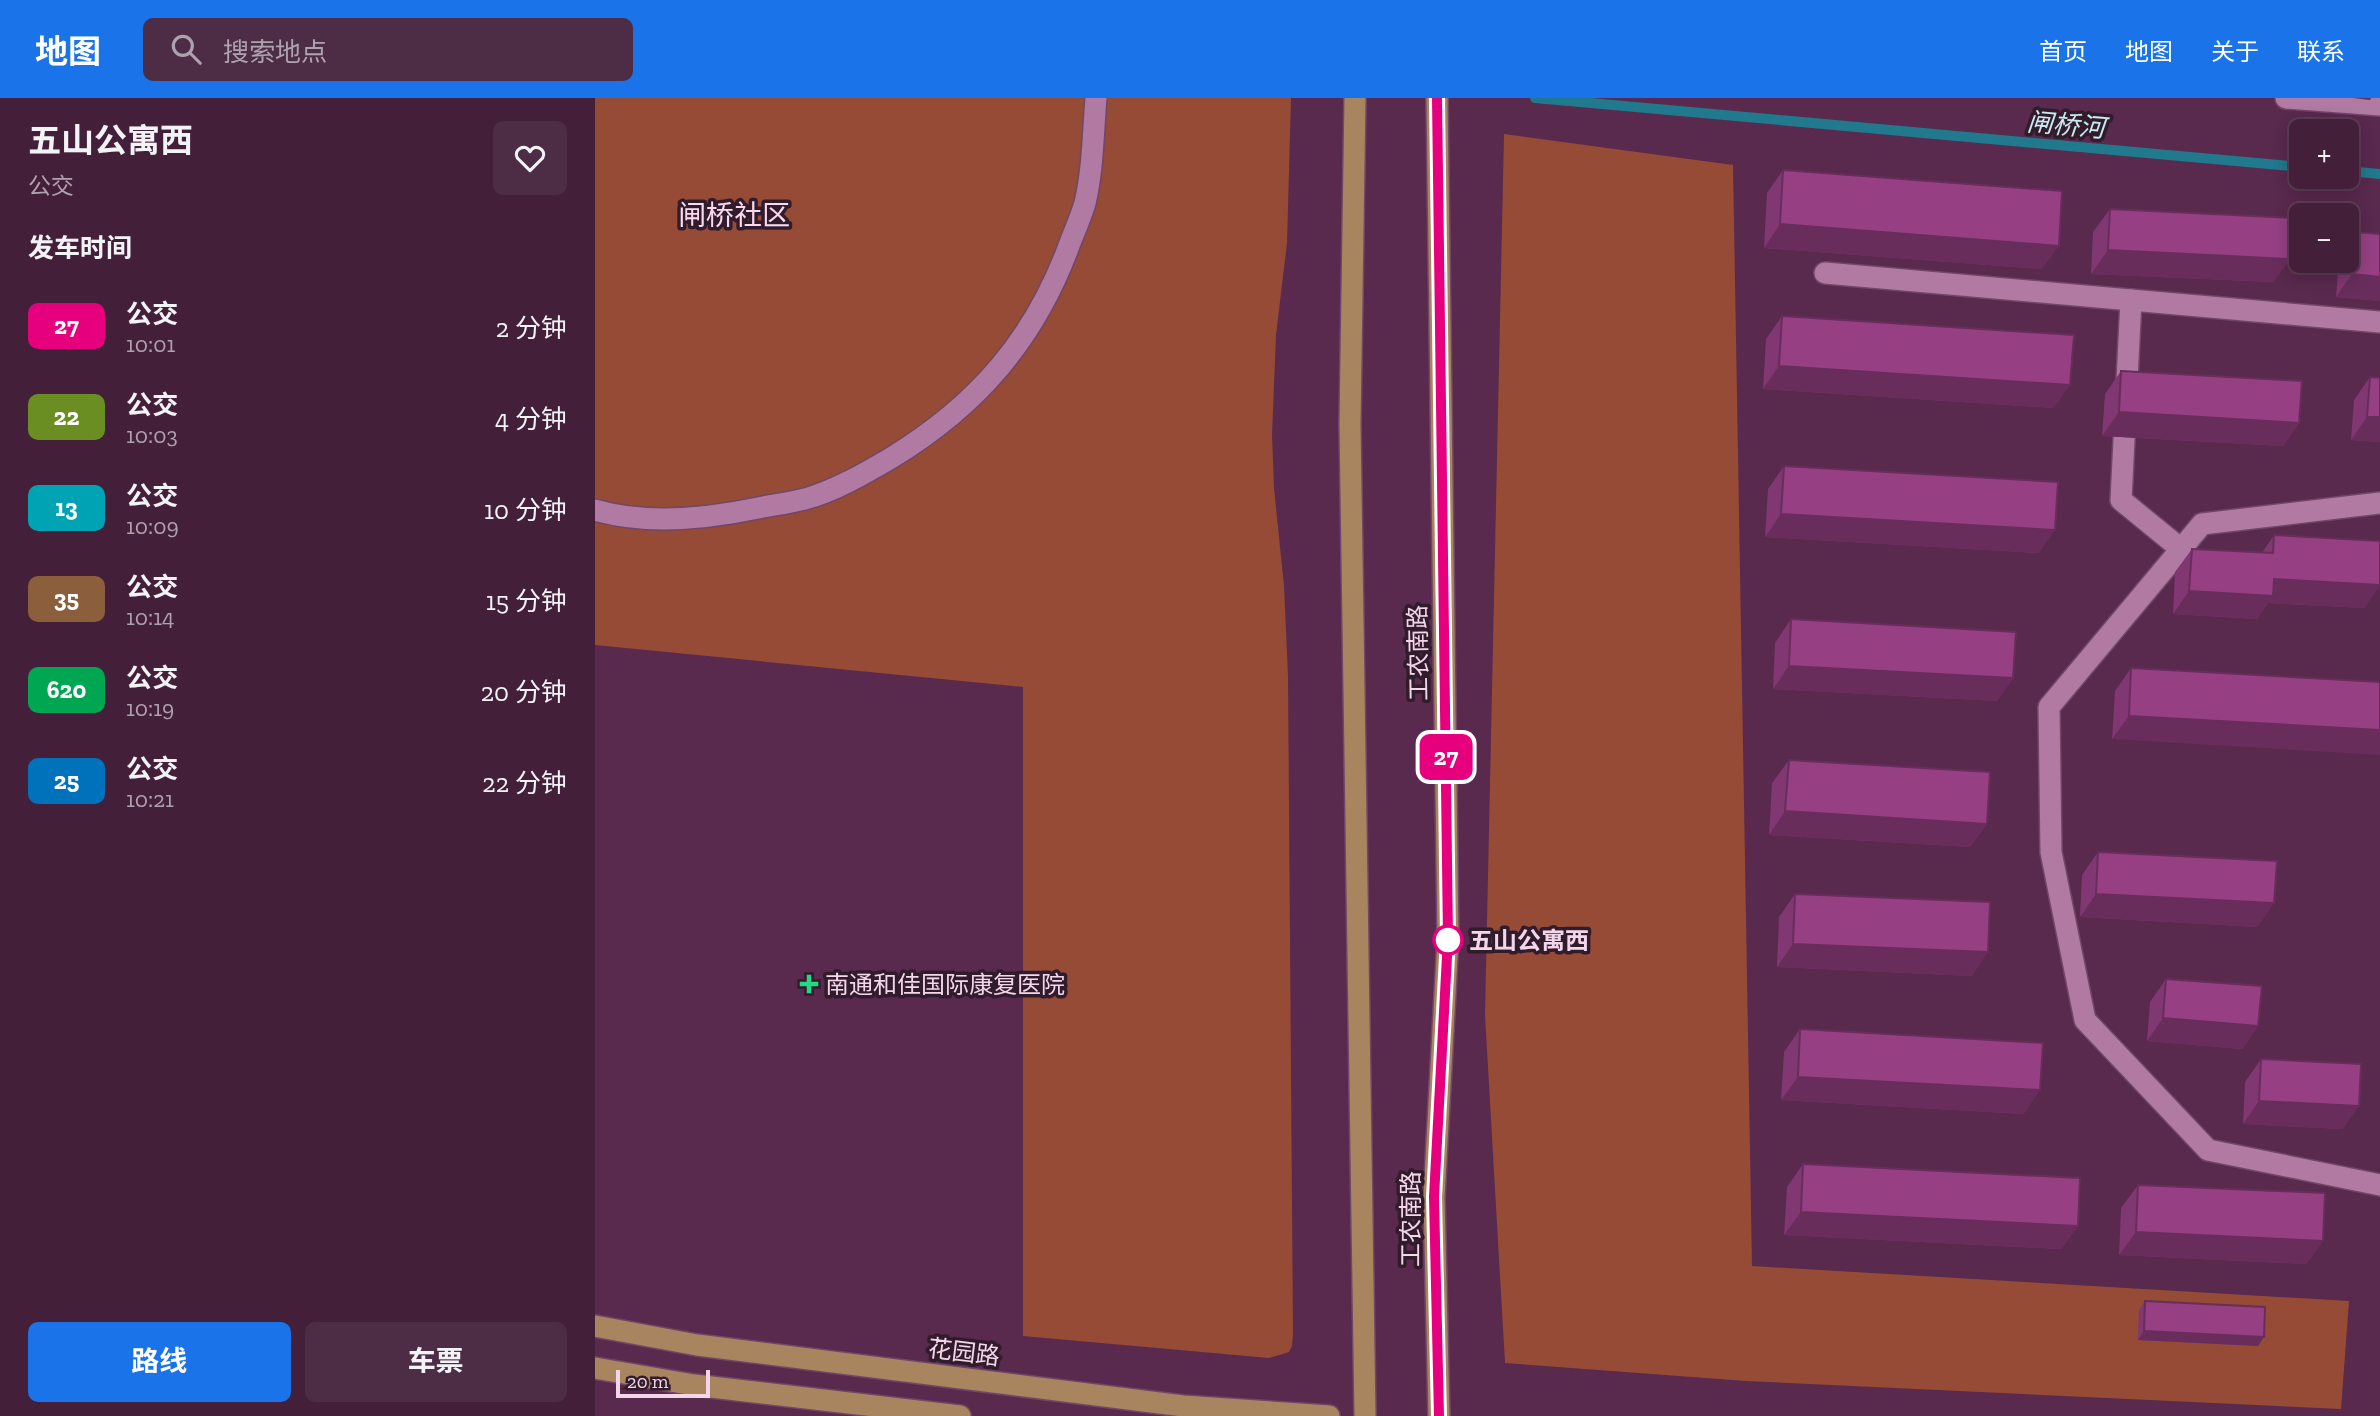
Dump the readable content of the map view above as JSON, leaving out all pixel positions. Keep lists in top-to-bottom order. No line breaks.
{"streets":{"main road":["工农南路","花园路"]},"districts":["闸桥社区"],"water":["闸桥河"],"places":{"other":["五山公寓西"],"health":["南通和佳国际康复医院"]},"lines":["bus line 27"],"scale_bar":"20 m","page":{"header":"地图","search":"搜索地点","nav":["首页","地图","关于","联系"],"heading":[["五山公寓西","公交"],"发车时间"],"on_map":"27","map_buttons":["+","−"],"list":[{"mark":"27","name":"公交","note":"10:01","value":"2 分钟"},{"mark":"22","name":"公交","note":"10:03","value":"4 分钟"},{"mark":"13","name":"公交","note":"10:09","value":"10 分钟"},{"mark":"35","name":"公交","note":"10:14","value":"15 分钟"},{"mark":"620","name":"公交","note":"10:19","value":"20 分钟"},{"mark":"25","name":"公交","note":"10:21","value":"22 分钟"}],"buttons":["路线","车票"],"scale":"20 m"}}
